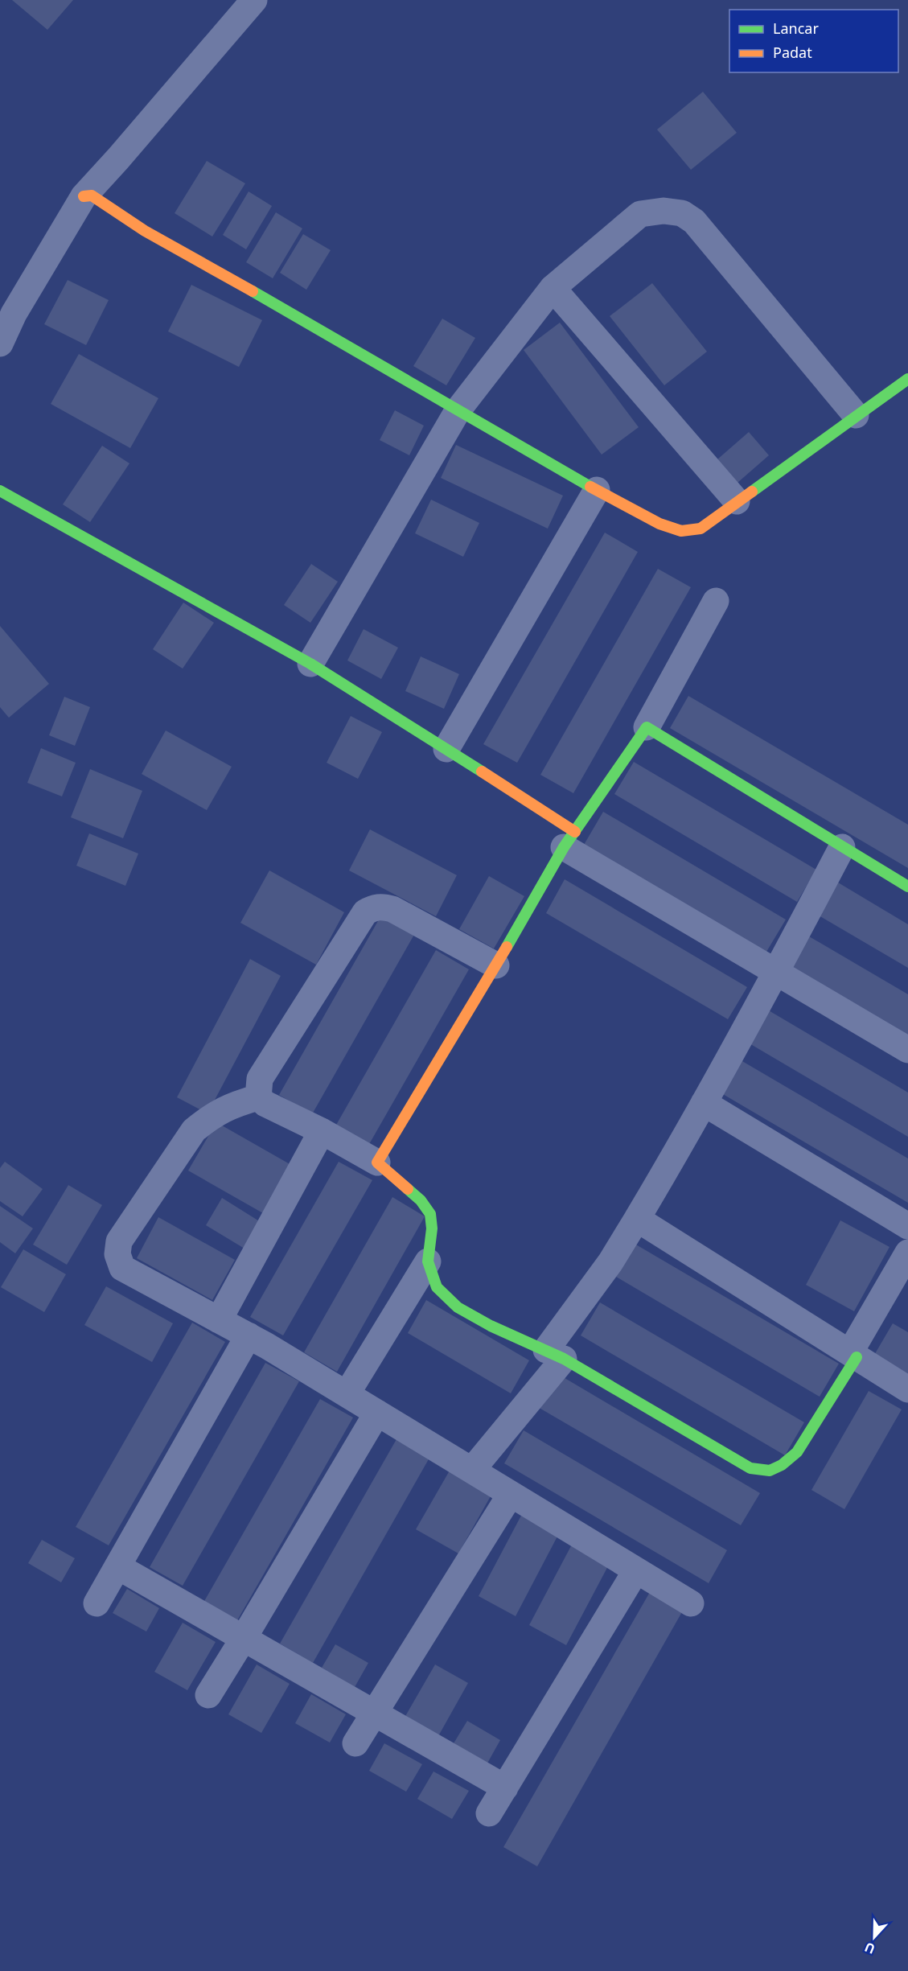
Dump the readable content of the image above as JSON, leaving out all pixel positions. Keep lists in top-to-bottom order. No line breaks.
{"legend":["Lancar","Padat"],"north":"bottom"}
